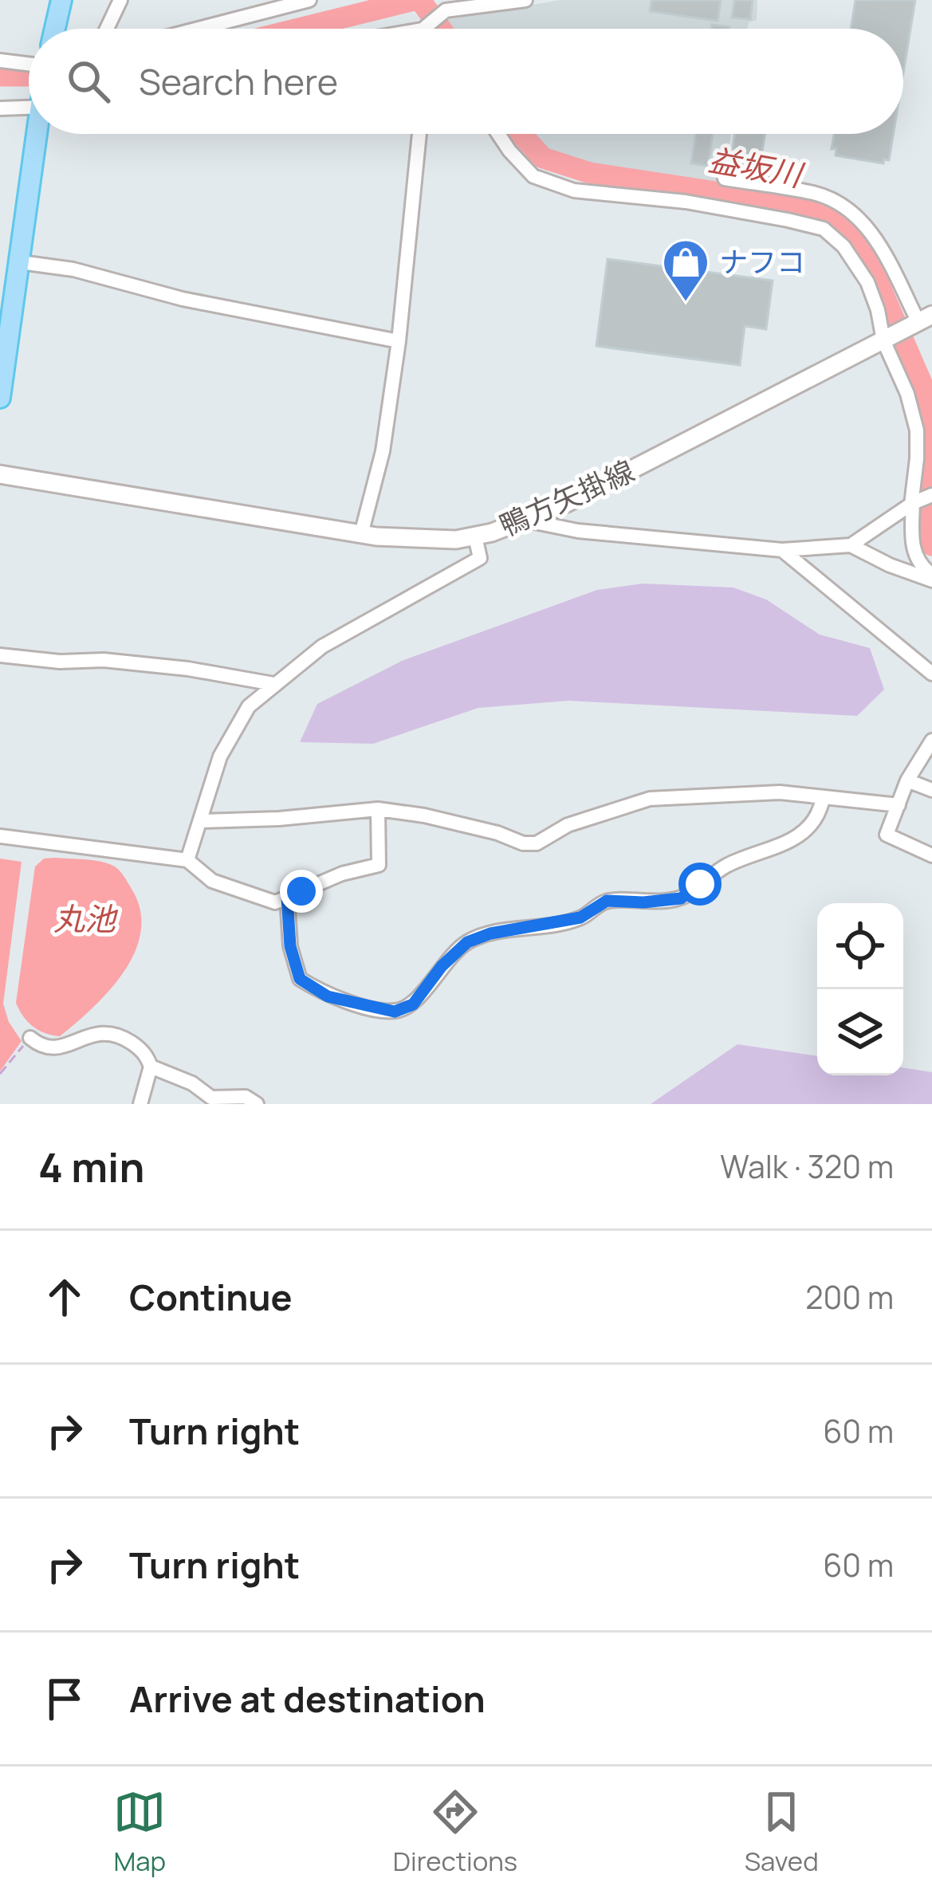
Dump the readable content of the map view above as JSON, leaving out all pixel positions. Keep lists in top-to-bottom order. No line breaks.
{"streets":{"main road":["鴨方矢掛線"]},"water":["益坂川","丸池"],"places":{"shop":["ナフコ"]},"page":{"search":"Search here","heading":["4 min","Walk · 320 m"],"list":[["Continue","200 m"],["Turn right","60 m"],["Turn right","60 m"],"Arrive at destination"],"nav":["Map","Directions","Saved"]}}
